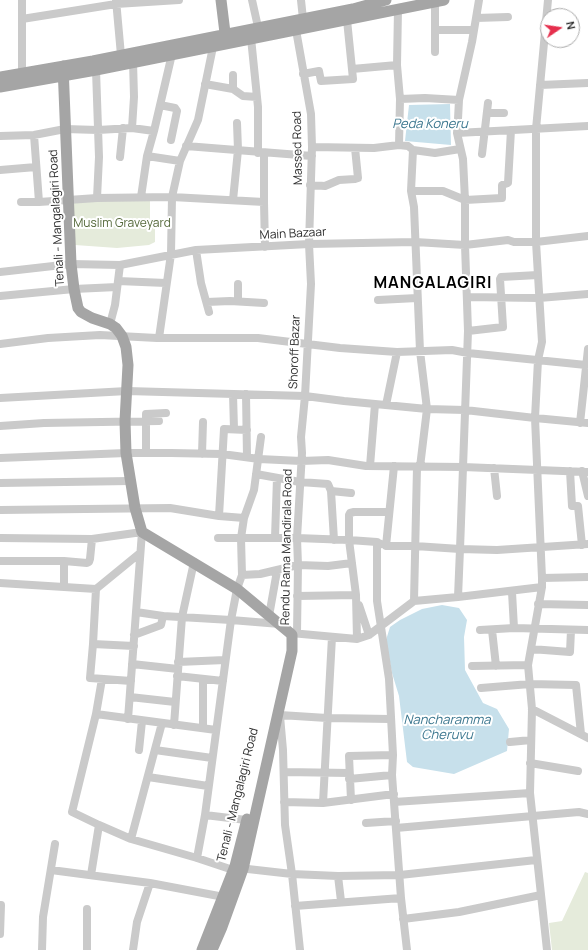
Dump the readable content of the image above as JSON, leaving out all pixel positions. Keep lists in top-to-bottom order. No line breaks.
{"streets":{"main road":["Tenali - Mangalagiri Road"],"street":["Massed Road","Main Bazaar","Shoroff Bazar","Rendu Rama Mandirala Road"]},"crossings":[["Massed Road","Main Bazaar"],["Massed Road","Shoroff Bazar"],["Tenali - Mangalagiri Road","Main Bazaar"],["Tenali - Mangalagiri Road","Rendu Rama Mandirala Road"],["Main Bazaar","Shoroff Bazar"],["Shoroff Bazar","Rendu Rama Mandirala Road"]],"districts":["MANGALAGIRI"],"water":["Peda Koneru","Nancharamma Cheruvu"],"parks":["Muslim Graveyard"],"north":"right"}
